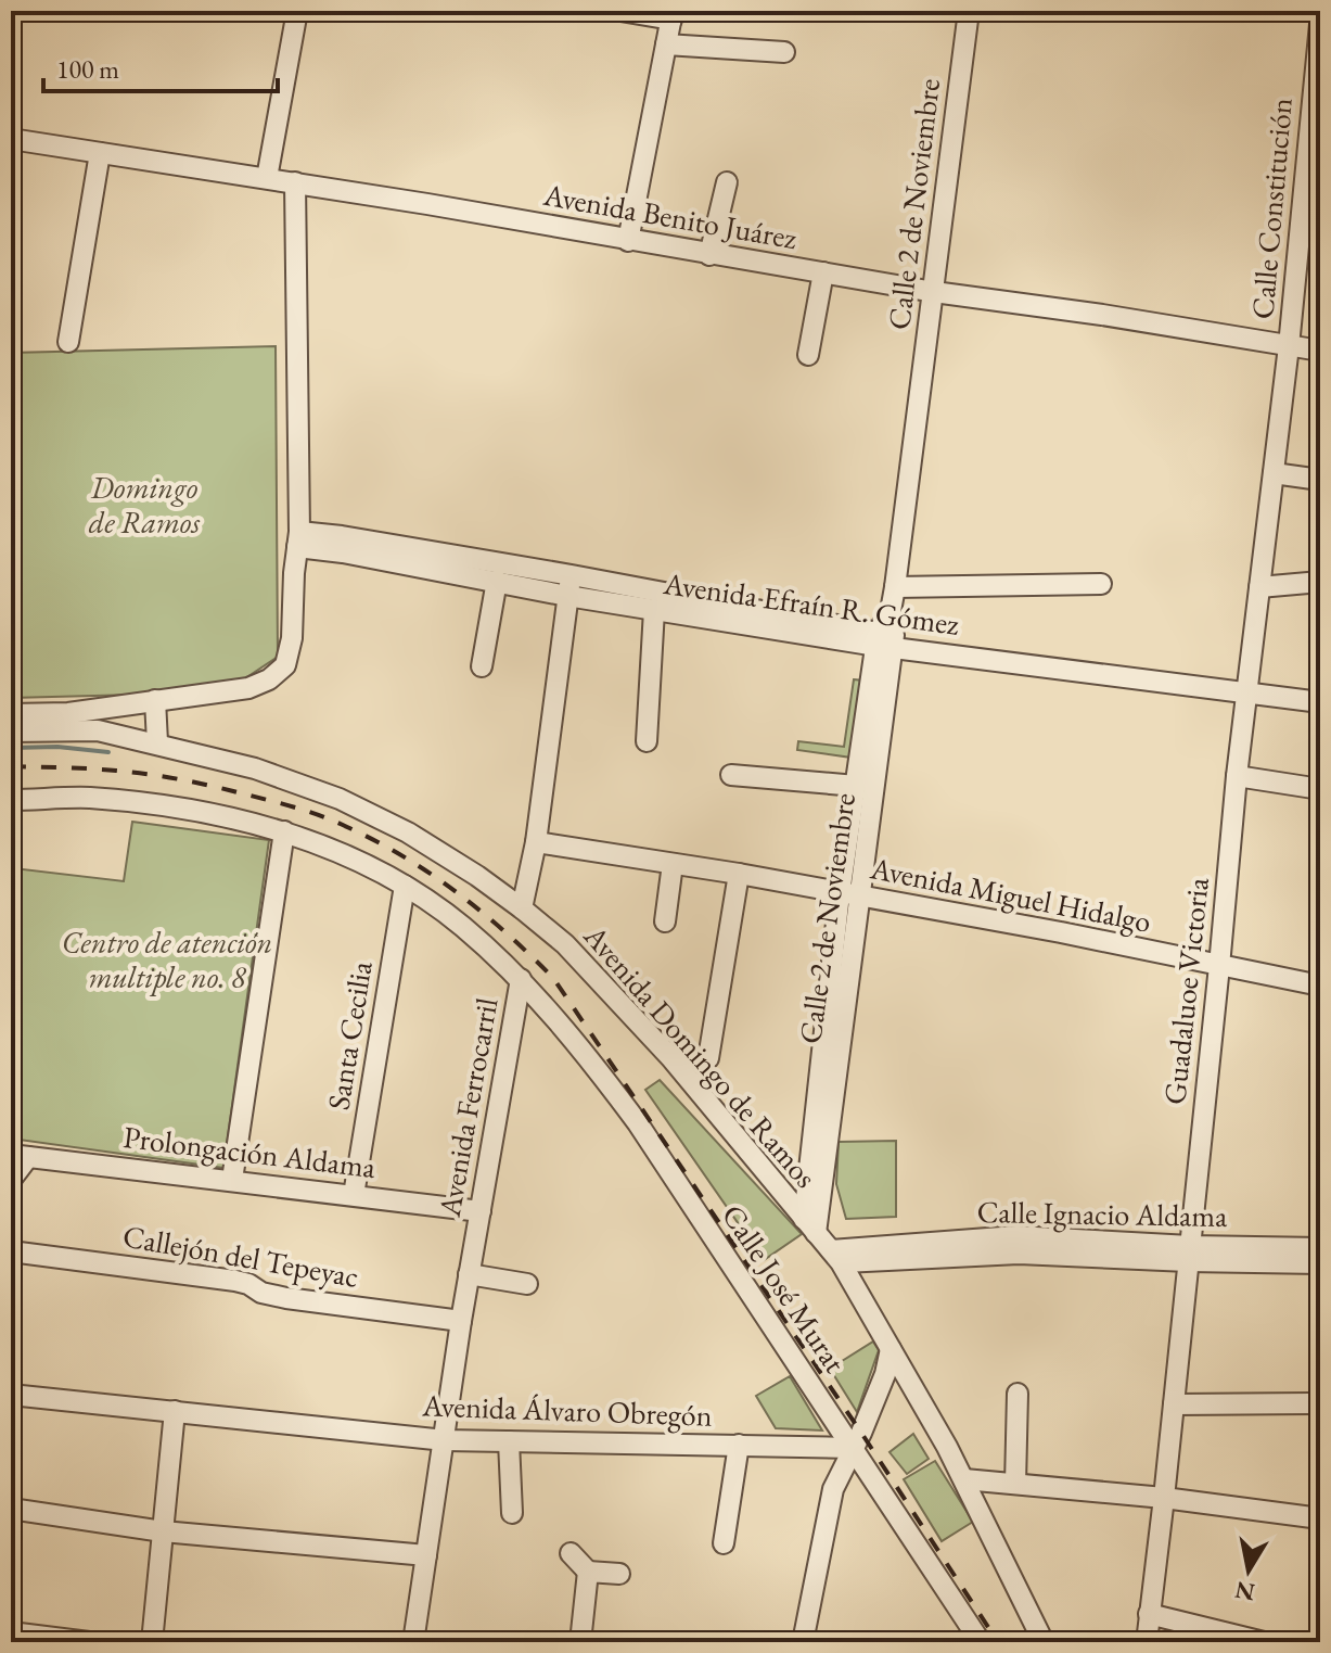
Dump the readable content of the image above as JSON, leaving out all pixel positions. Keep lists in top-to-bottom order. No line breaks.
{"streets":{"street":["Calle 2 de Noviembre","Calle Constitución","Avenida Benito Juárez","Avenida Efraín R. Gómez","Avenida Miguel Hidalgo","Guadaluoe Victoria","Santa Cecilia","Avenida Domingo de Ramos","Avenida Ferrocarril","Prolongación Aldama","Calle Ignacio Aldama","Callejón del Tepeyac","Calle José Murat","Avenida Álvaro Obregón"]},"crossings":[["Calle 2 de Noviembre","Avenida Benito Juárez"],["Calle 2 de Noviembre","Avenida Efraín R. Gómez"],["Calle 2 de Noviembre","Avenida Miguel Hidalgo"],["Calle 2 de Noviembre","Avenida Domingo de Ramos"],["Calle Constitución","Avenida Benito Juárez"],["Calle Constitución","Guadaluoe Victoria"],["Avenida Benito Juárez","Guadaluoe Victoria"],["Avenida Efraín R. Gómez","Guadaluoe Victoria"],["Avenida Miguel Hidalgo","Guadaluoe Victoria"],["Guadaluoe Victoria","Calle Ignacio Aldama"],["Santa Cecilia","Avenida Ferrocarril"],["Santa Cecilia","Prolongación Aldama"],["Avenida Domingo de Ramos","Calle Ignacio Aldama"],["Avenida Ferrocarril","Prolongación Aldama"],["Avenida Ferrocarril","Callejón del Tepeyac"],["Avenida Ferrocarril","Calle José Murat"],["Avenida Ferrocarril","Avenida Álvaro Obregón"],["Calle José Murat","Avenida Álvaro Obregón"]],"parks":["Domingo de Ramos","Centro de atención multiple no. 8"],"scale_bar":"100 m","north":"bottom"}
